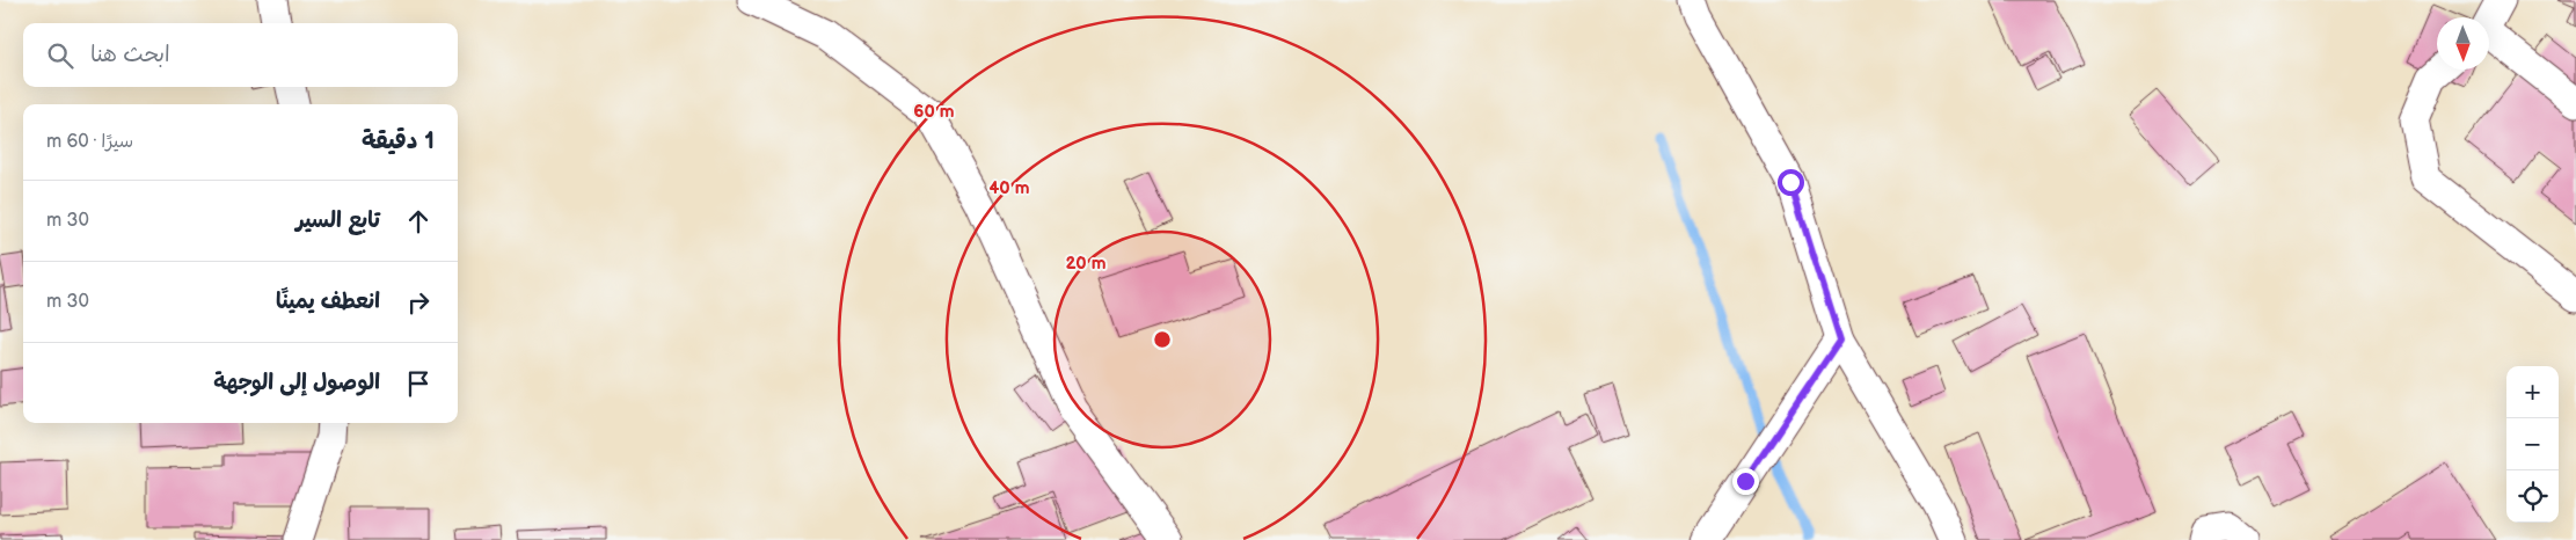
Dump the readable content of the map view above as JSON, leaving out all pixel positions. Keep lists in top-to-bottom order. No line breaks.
{"north":"bottom","page":{"search":"ابحث هنا","heading":["1 دقيقة","سيرًا · 60 m"],"list":[["تابع السير","30 m"],["انعطف يمينًا","30 m"],"الوصول إلى الوجهة"],"map_buttons":["+","−"]},"rings":["60 m","40 m","20 m"]}
